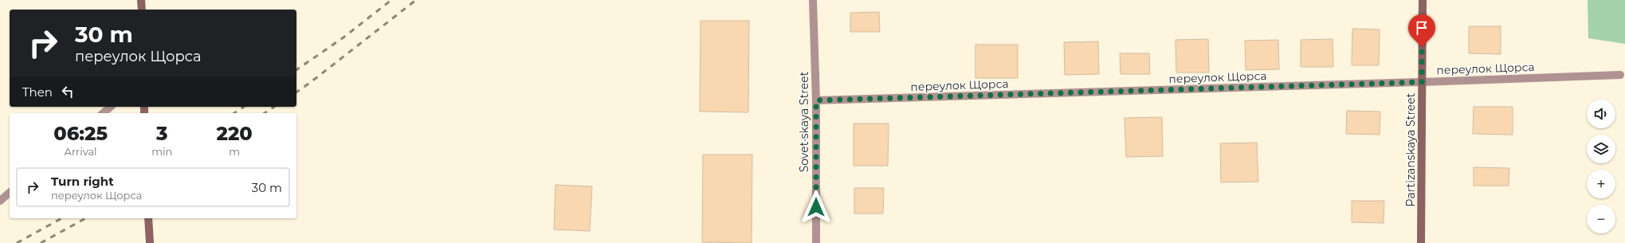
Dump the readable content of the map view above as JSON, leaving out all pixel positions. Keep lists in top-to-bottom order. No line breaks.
{"streets":{"street":["переулок Щорса","Sovet·skaya Street","Partizanskaya Street"]},"crossings":[["переулок Щорса","Sovet·skaya Street"],["переулок Щорса","Partizanskaya Street"]],"page":{"turn":["30 m","переулок Щорса"],"then":"Then","map_buttons":["+","−"],"eta":["06:25","Arrival","3","min","220","m"],"list":[{"name":"Turn right","note":"переулок Щорса","value":"30 m"}]}}
